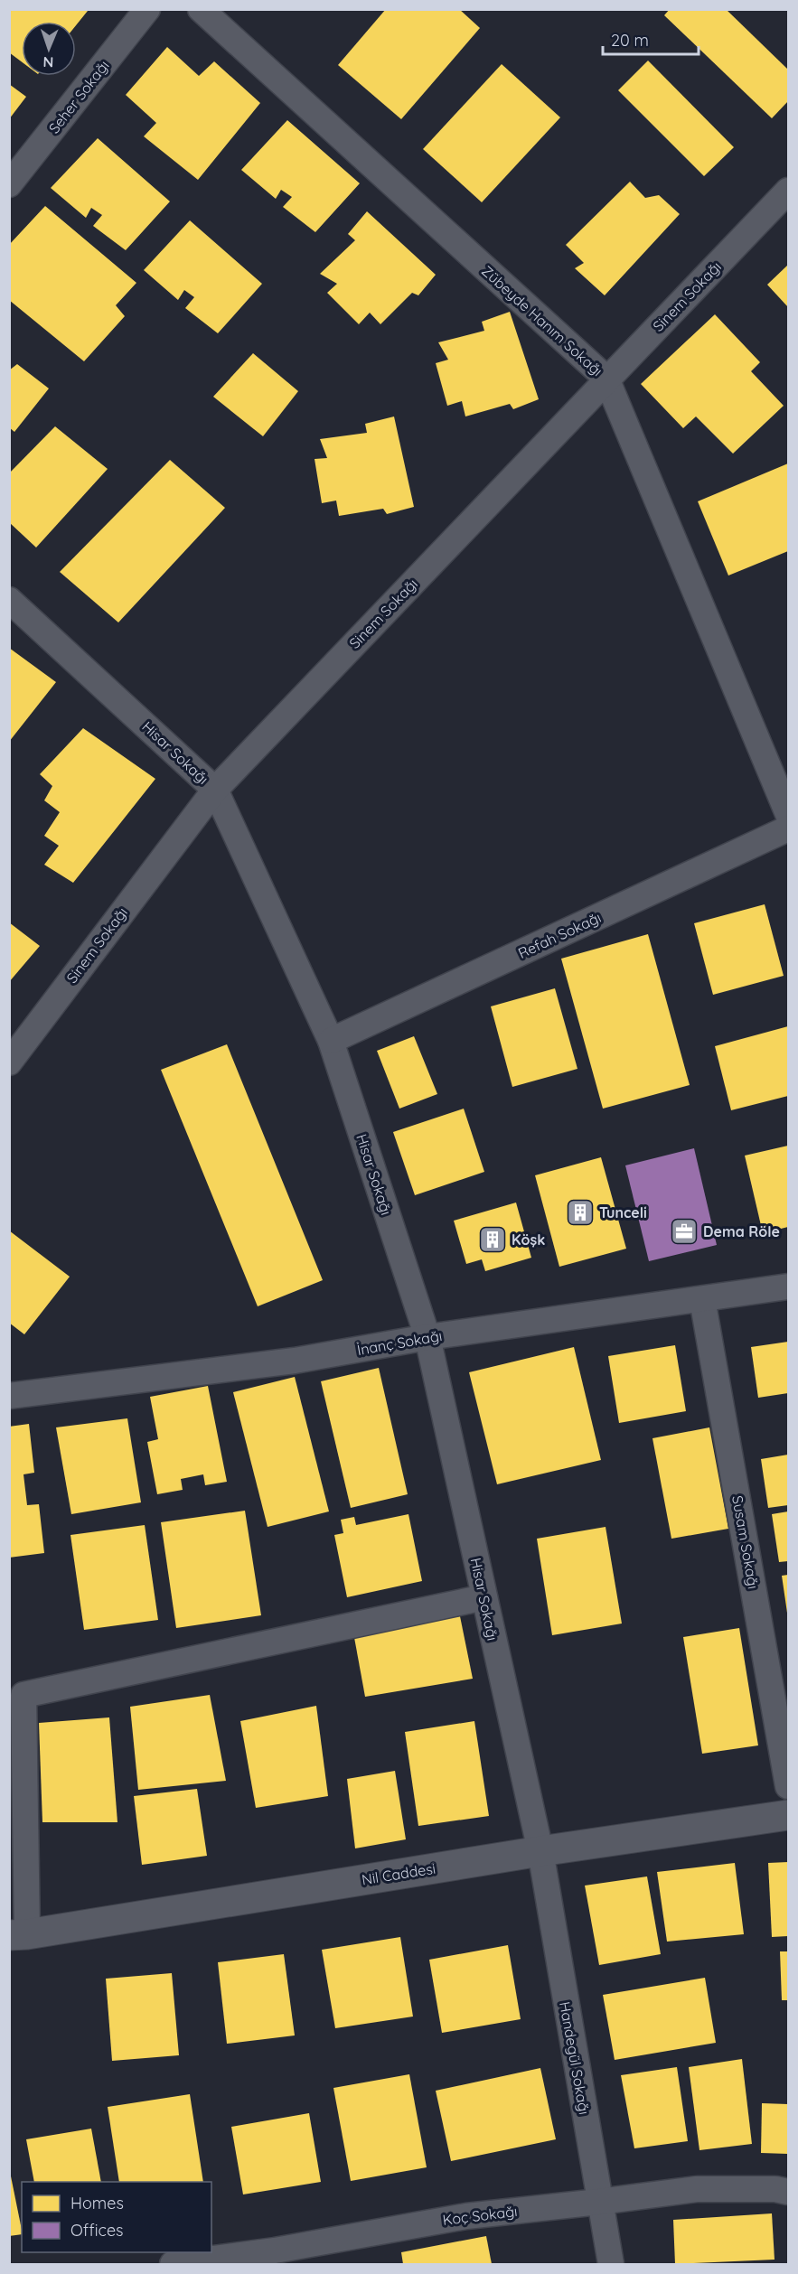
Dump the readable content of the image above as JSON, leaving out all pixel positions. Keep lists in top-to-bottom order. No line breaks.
{"streets":{"street":["Seher Sokağı","Sinem Sokağı","Zübeyde Hanım Sokağı","Hisar Sokağı","Refah Sokağı","İnanç Sokağı","Susam Sokağı","Nil Caddesi","Handegül Sokağı","Koç Sokağı"]},"crossings":[["Sinem Sokağı","Zübeyde Hanım Sokağı"],["Sinem Sokağı","Hisar Sokağı"],["Hisar Sokağı","Refah Sokağı"],["Hisar Sokağı","İnanç Sokağı"],["Hisar Sokağı","Nil Caddesi"],["Hisar Sokağı","Handegül Sokağı"],["İnanç Sokağı","Susam Sokağı"],["Nil Caddesi","Handegül Sokağı"],["Handegül Sokağı","Koç Sokağı"]],"places":{"building":["Tunceli","Köşk"],"office":["Dema Röle"]},"legend":["Homes","Offices"],"scale_bar":"20 m","north":"bottom"}
